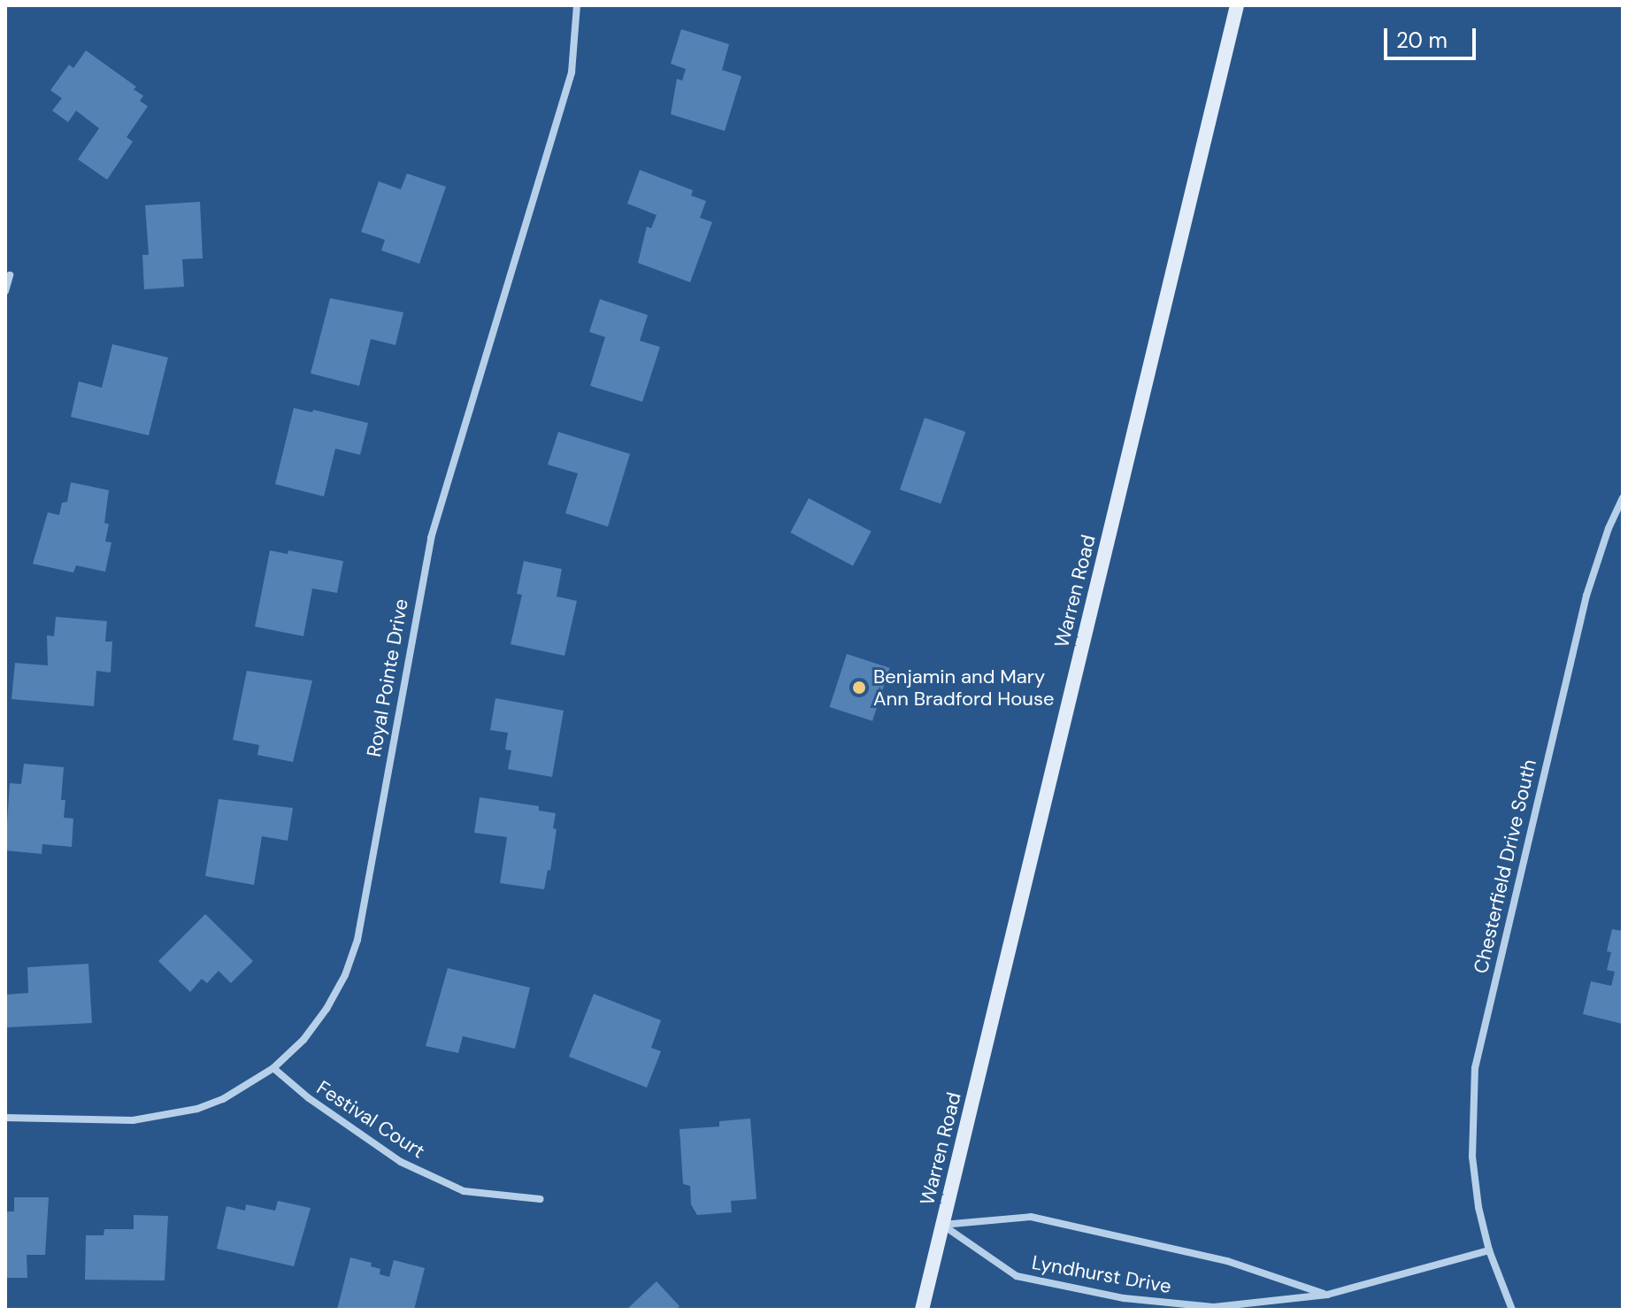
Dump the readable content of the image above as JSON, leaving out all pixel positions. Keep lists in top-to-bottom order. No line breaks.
{"streets":{"street":["Warren Road","Royal Pointe Drive","Chesterfield Drive South","Festival Court","Lyndhurst Drive"]},"crossings":[["Warren Road","Lyndhurst Drive"],["Royal Pointe Drive","Festival Court"],["Chesterfield Drive South","Lyndhurst Drive"]],"places":["Benjamin and Mary Ann Bradford House"],"scale_bar":"20 m"}
